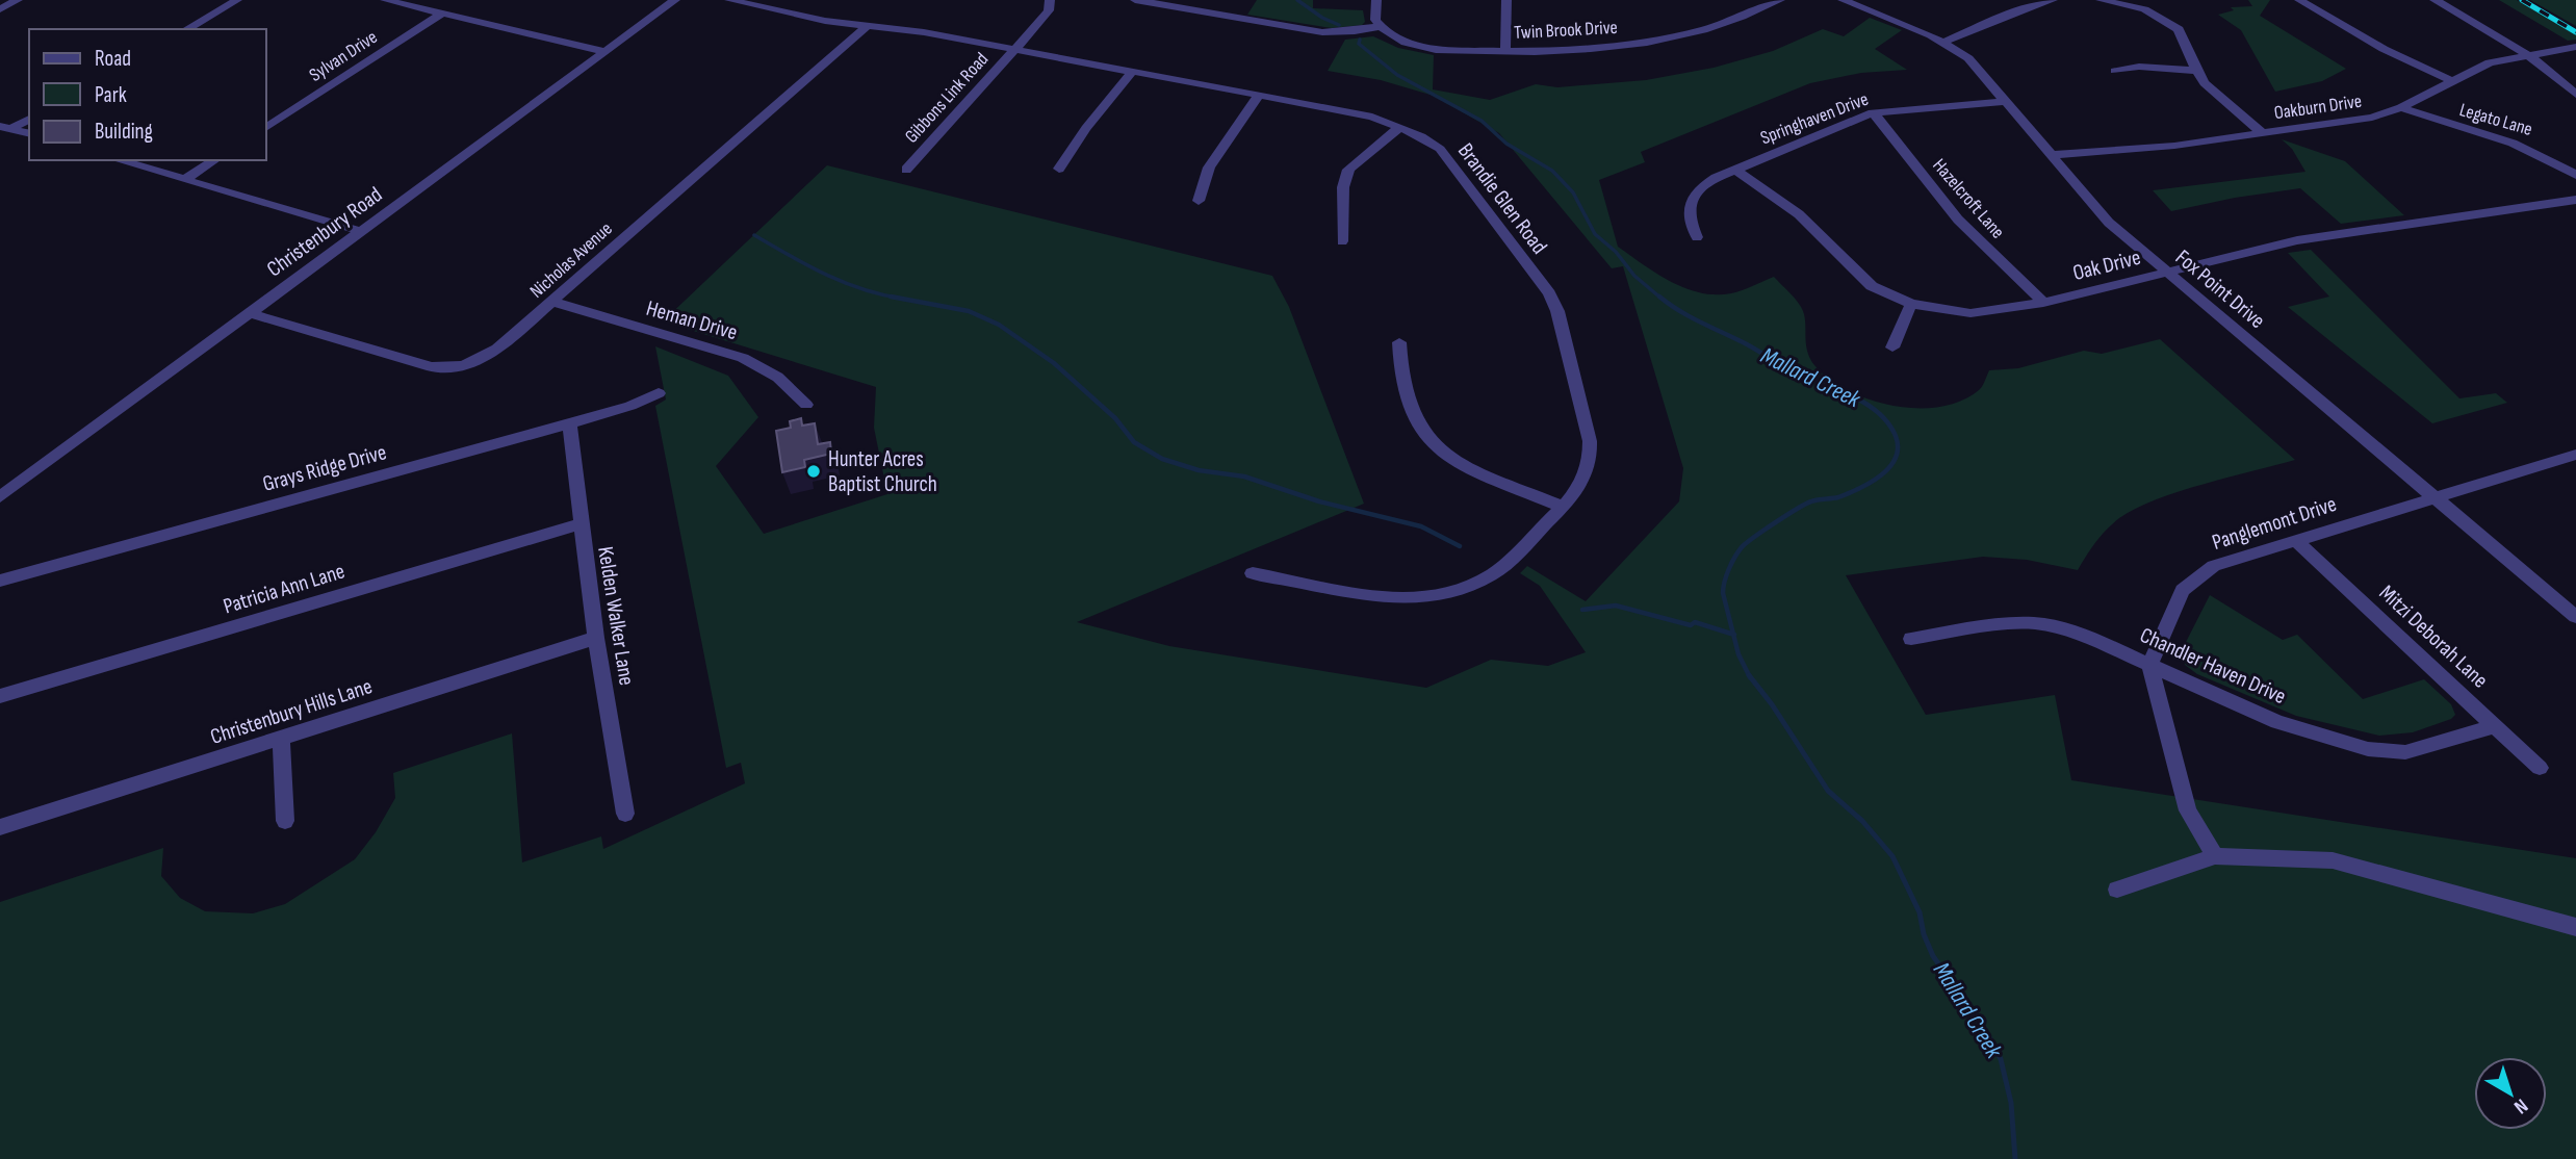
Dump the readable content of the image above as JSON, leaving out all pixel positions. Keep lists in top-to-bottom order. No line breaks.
{"streets":{"street":["Twin Brook Drive","Sylvan Drive","Gibbons Link Road","Oakburn Drive","Springhaven Drive","Legato Lane","Brandie Glen Road","Hazelcroft Lane","Christenbury Road","Nicholas Avenue","Oak Drive","Fox Point Drive","Heman Drive","Grays Ridge Drive","Panglemont Drive","Patricia Ann Lane","Kelden Walker Lane","Mitzi Deborah Lane","Chandler Haven Drive","Christenbury Hills Lane"]},"crossings":[["Gibbons Link Road","Brandie Glen Road"],["Oakburn Drive","Legato Lane"],["Oakburn Drive","Fox Point Drive"],["Springhaven Drive","Hazelcroft Lane"],["Springhaven Drive","Oak Drive"],["Springhaven Drive","Fox Point Drive"],["Brandie Glen Road","Nicholas Avenue"],["Hazelcroft Lane","Oak Drive"],["Christenbury Road","Nicholas Avenue"],["Nicholas Avenue","Heman Drive"],["Oak Drive","Fox Point Drive"],["Fox Point Drive","Panglemont Drive"],["Grays Ridge Drive","Kelden Walker Lane"],["Panglemont Drive","Mitzi Deborah Lane"],["Panglemont Drive","Chandler Haven Drive"],["Patricia Ann Lane","Kelden Walker Lane"],["Kelden Walker Lane","Christenbury Hills Lane"],["Mitzi Deborah Lane","Chandler Haven Drive"]],"water":["Mallard Creek"],"places":["Hunter Acres Baptist Church"],"legend":["Road","Park","Building"],"north":"bottom right"}
